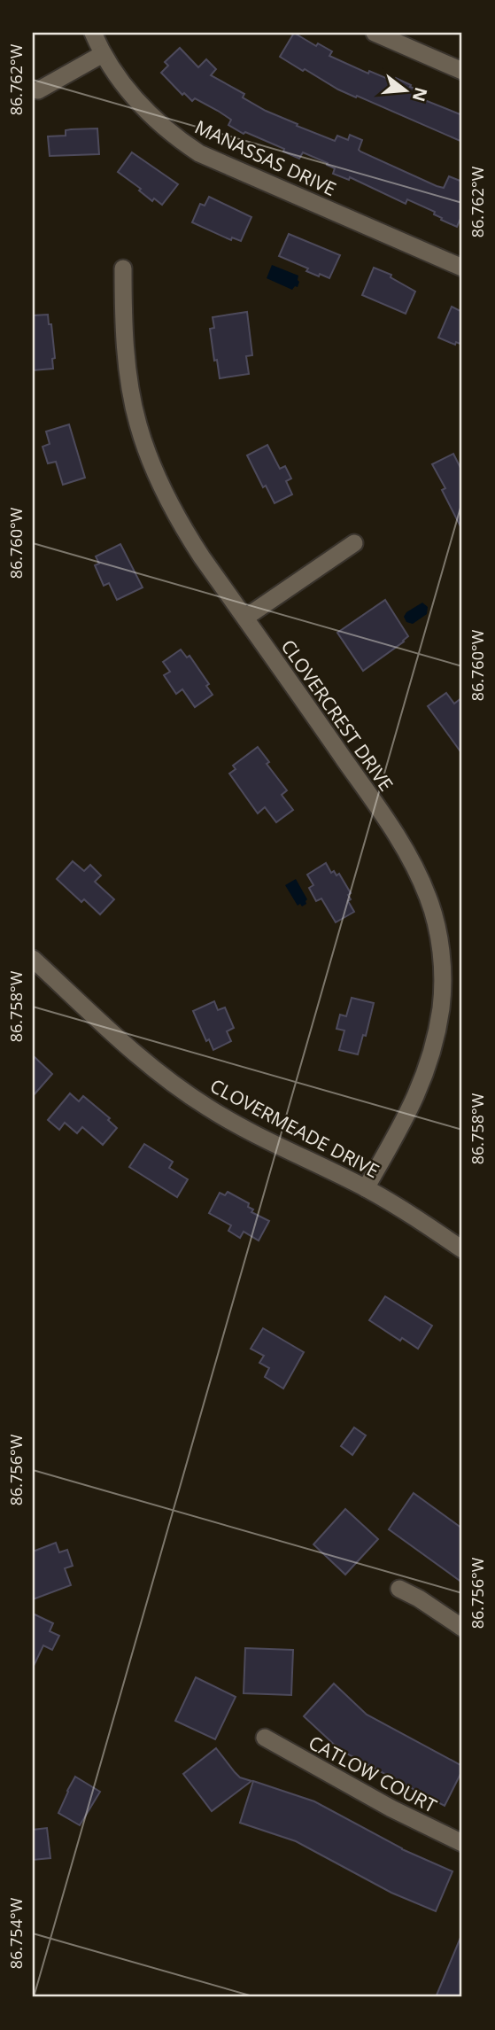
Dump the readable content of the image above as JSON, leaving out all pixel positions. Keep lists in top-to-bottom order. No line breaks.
{"streets":{"street":["MANASSAS DRIVE","CLOVERCREST DRIVE","CLOVERMEADE DRIVE","CATLOW COURT"]},"crossings":[["CLOVERCREST DRIVE","CLOVERMEADE DRIVE"]],"north":"right","coordinates":["86.762°W","86.760°W","86.758°W","86.756°W","86.754°W"]}
